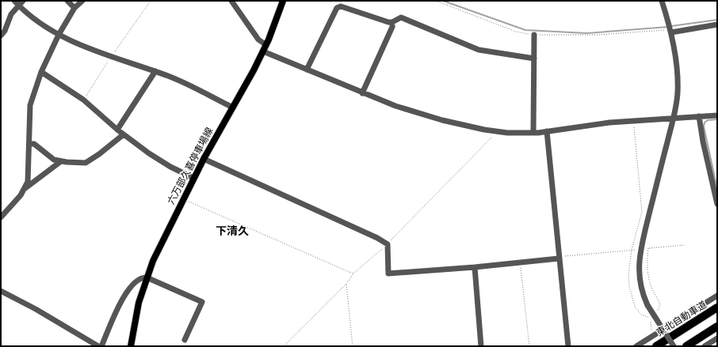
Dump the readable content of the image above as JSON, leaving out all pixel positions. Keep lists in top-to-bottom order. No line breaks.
{"streets":{"highway":["東北自動車道"],"main road":["六万部久喜停車場線"]},"districts":["下清久"]}
